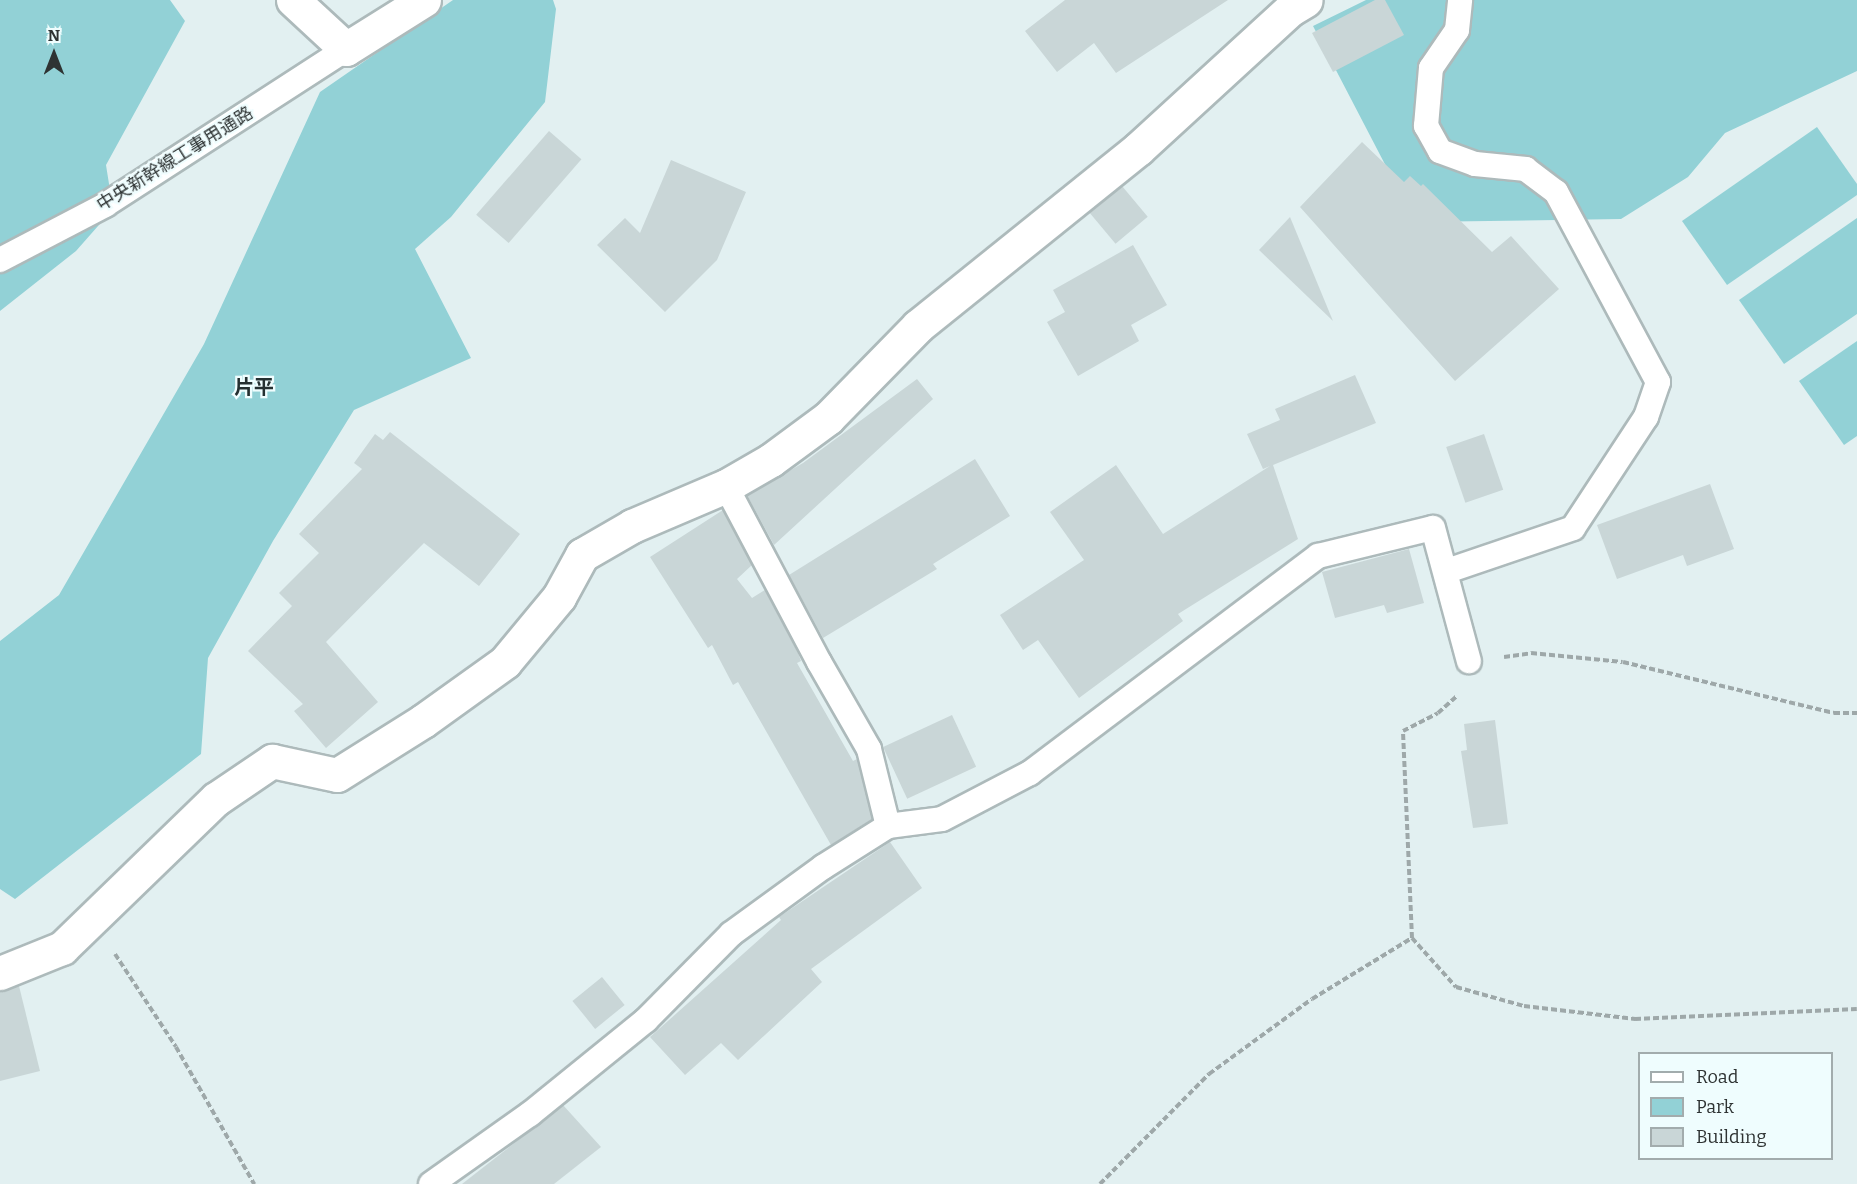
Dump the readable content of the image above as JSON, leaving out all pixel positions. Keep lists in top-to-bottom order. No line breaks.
{"streets":{"lane":["中央新幹線工事用通路"]},"districts":["片平"],"legend":["Road","Park","Building"],"north":"top"}
